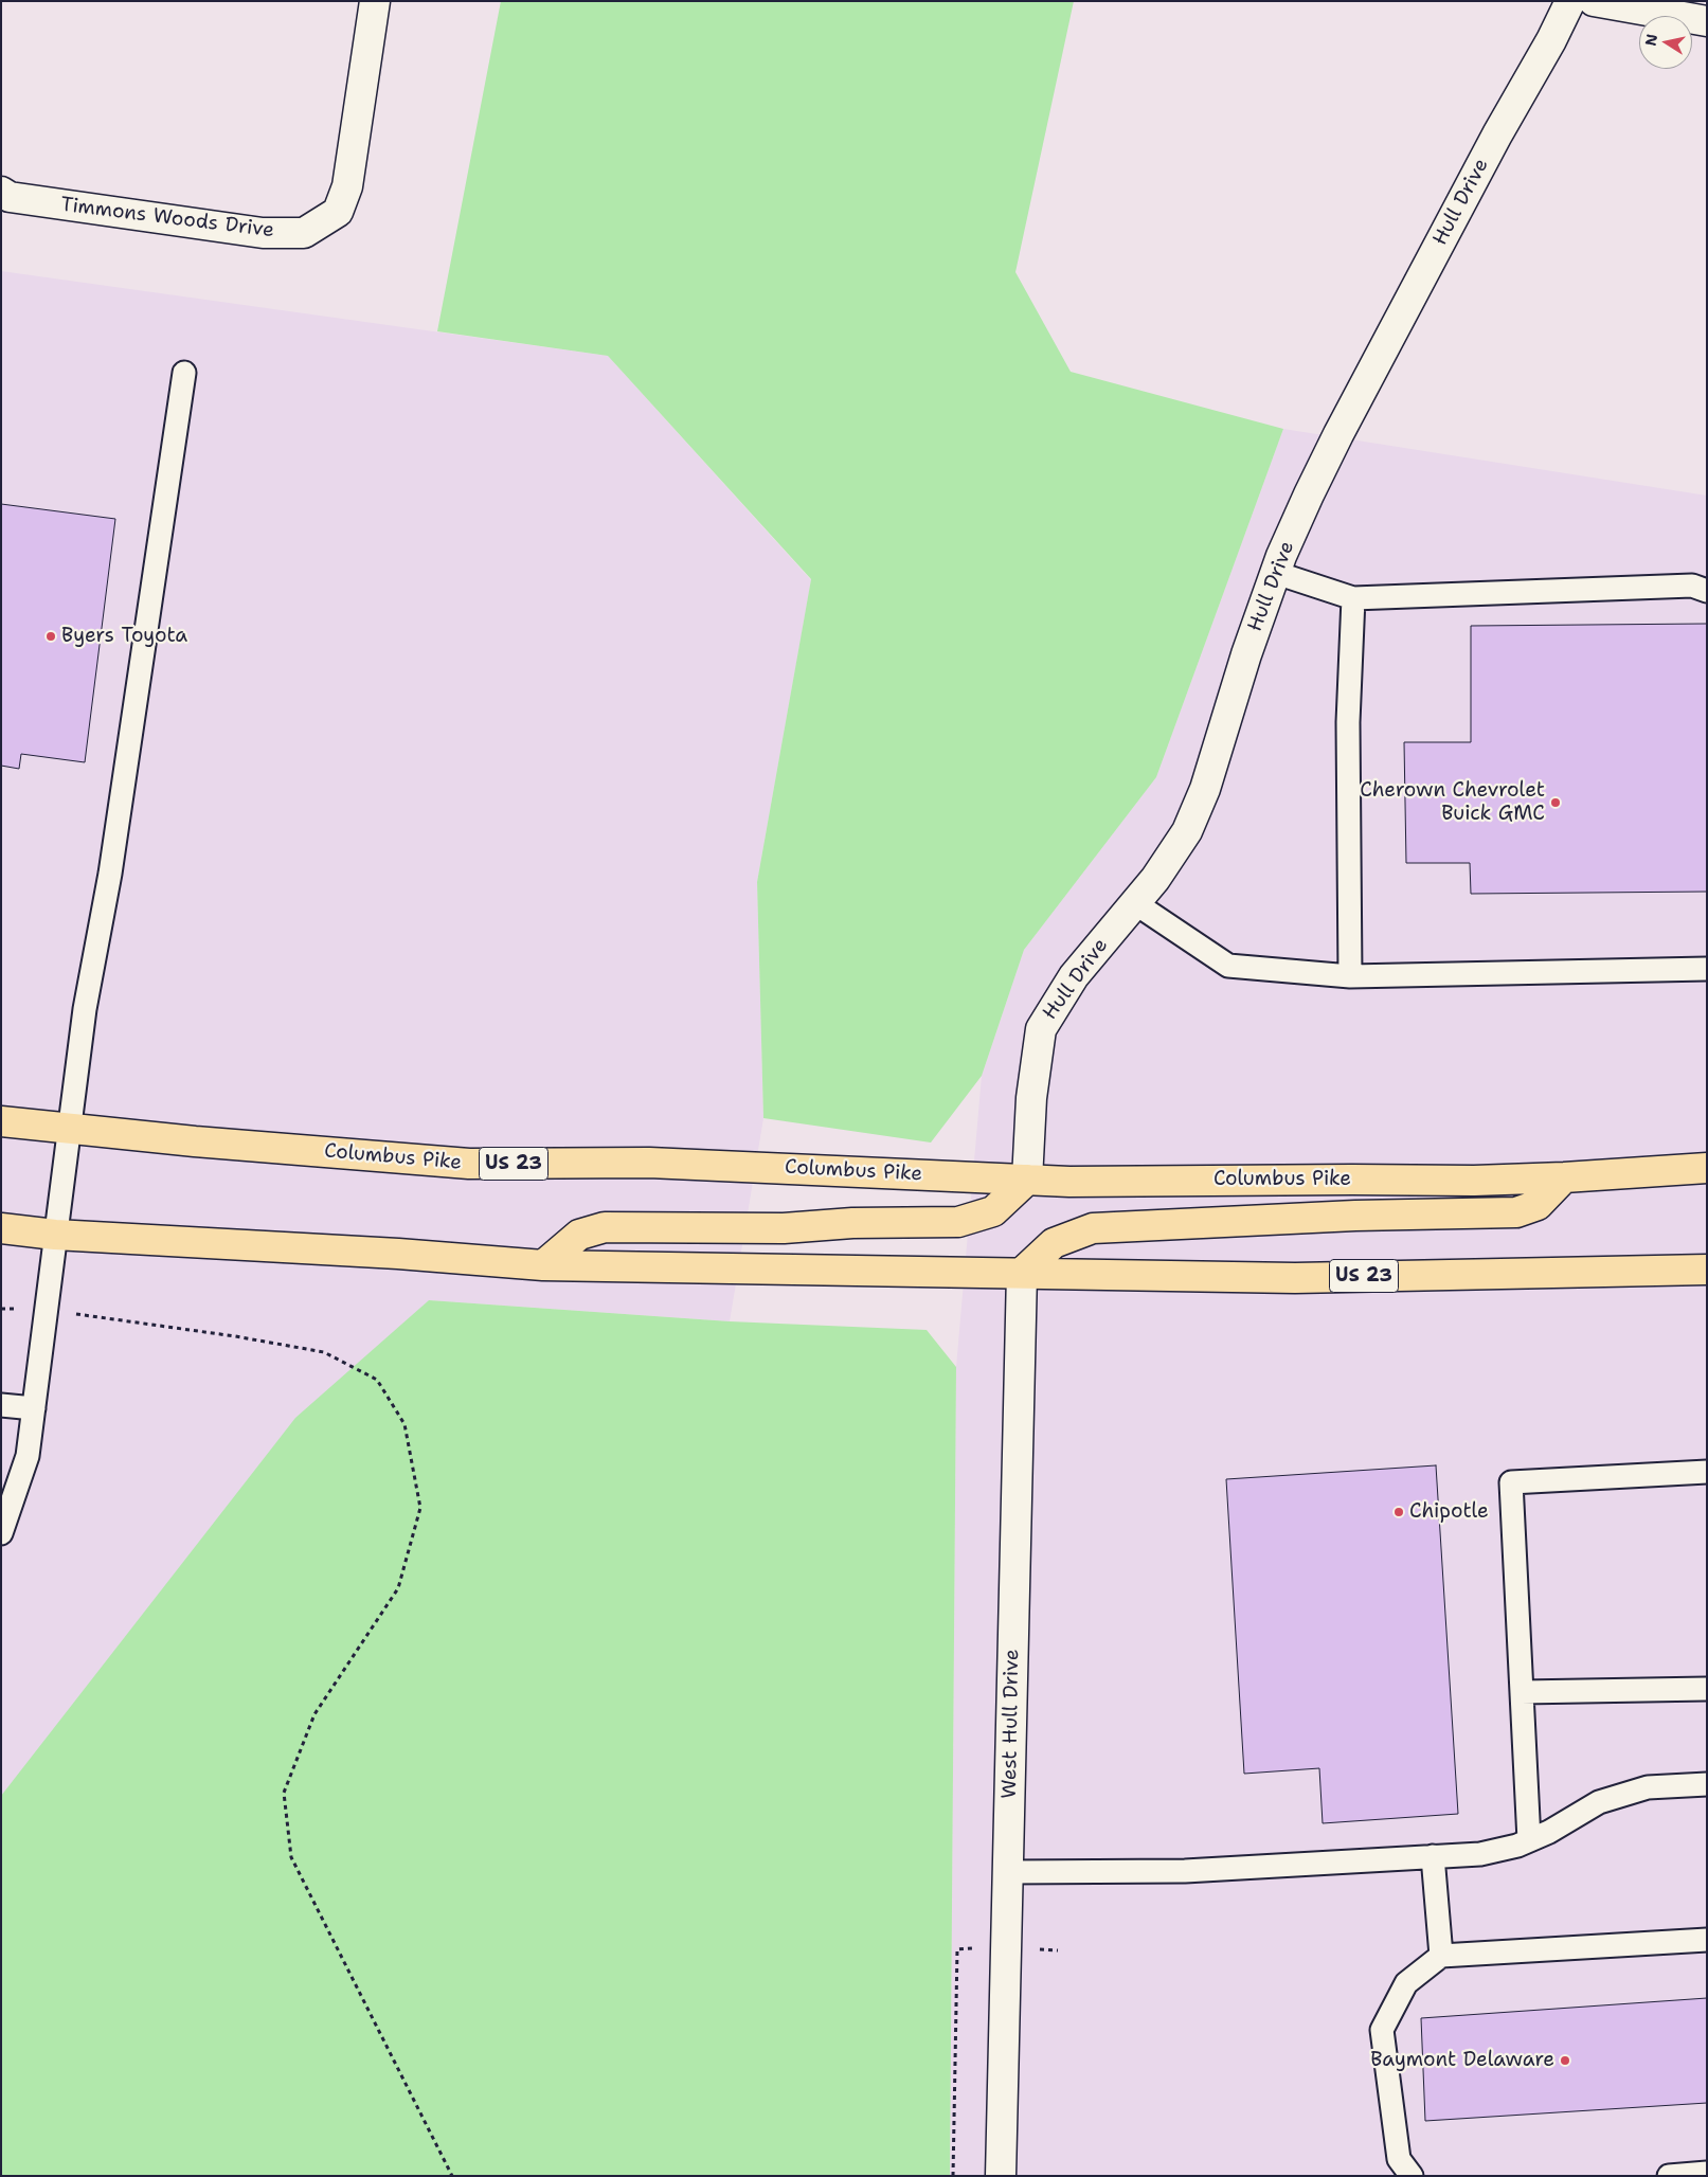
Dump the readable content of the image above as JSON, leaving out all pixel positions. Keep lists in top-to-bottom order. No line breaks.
{"streets":{"highway":["Columbus Pike","US 23"],"street":["Hull Drive","Timmons Woods Drive","West Hull Drive"]},"crossings":[["Hull Drive","Columbus Pike"],["US 23","West Hull Drive"]],"places":["Byers Toyota","Cherown Chevrolet Buick GMC","Chipotle","Baymont Delaware"],"north":"left"}
